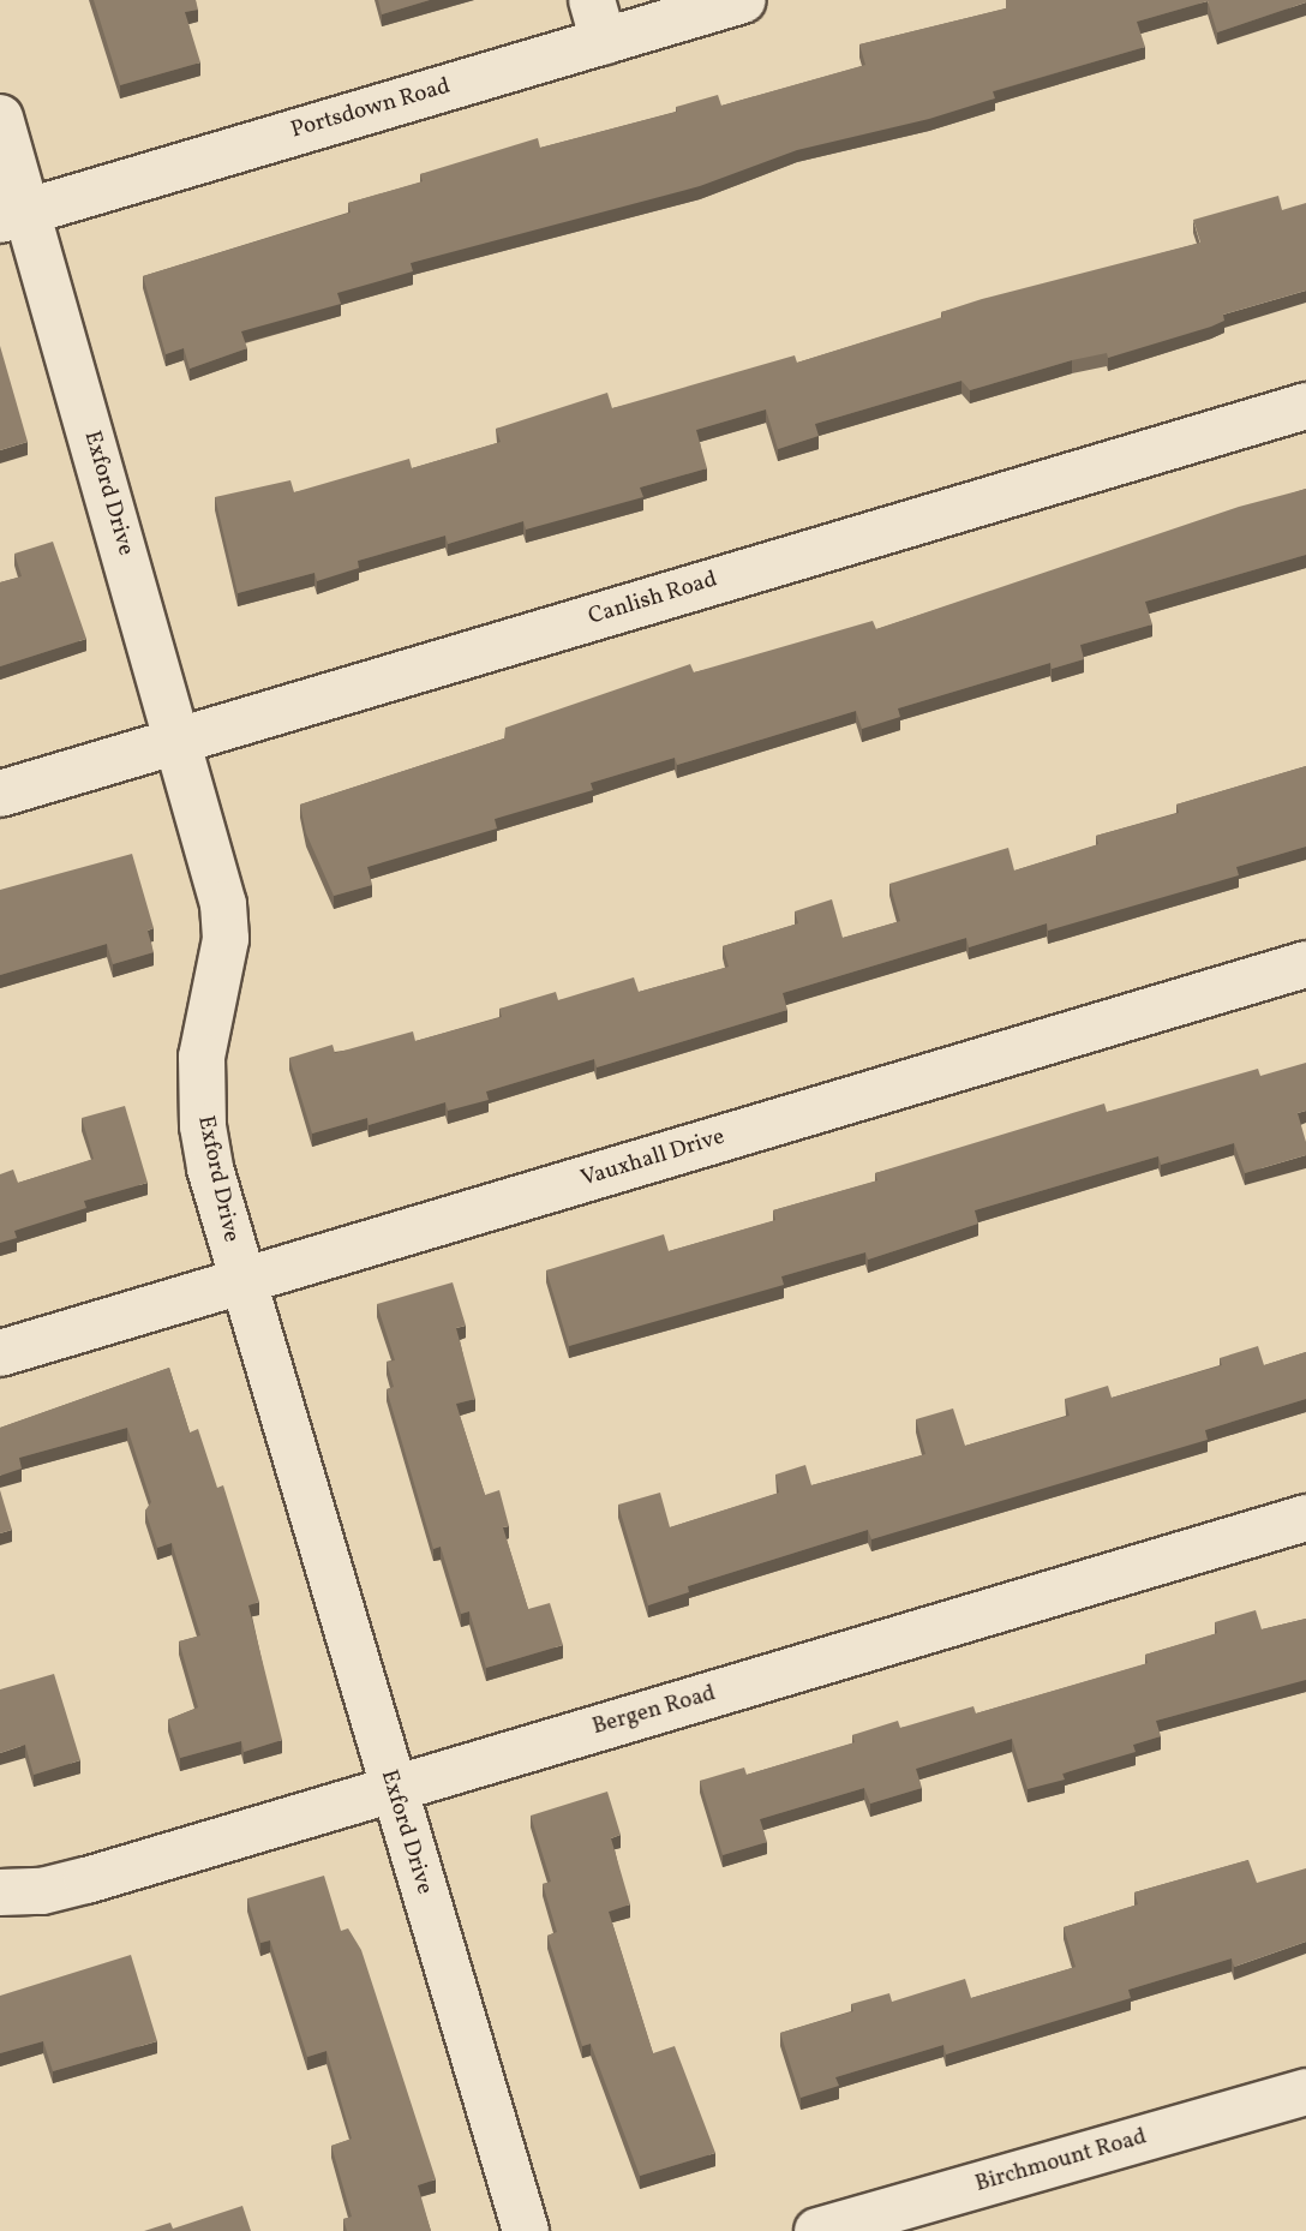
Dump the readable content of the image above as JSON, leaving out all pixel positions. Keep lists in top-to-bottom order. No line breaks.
{"streets":{"street":["Portsdown Road","Exford Drive","Canlish Road","Vauxhall Drive","Bergen Road","Birchmount Road"]},"crossings":[["Portsdown Road","Exford Drive"],["Exford Drive","Canlish Road"],["Exford Drive","Vauxhall Drive"],["Exford Drive","Bergen Road"]]}
